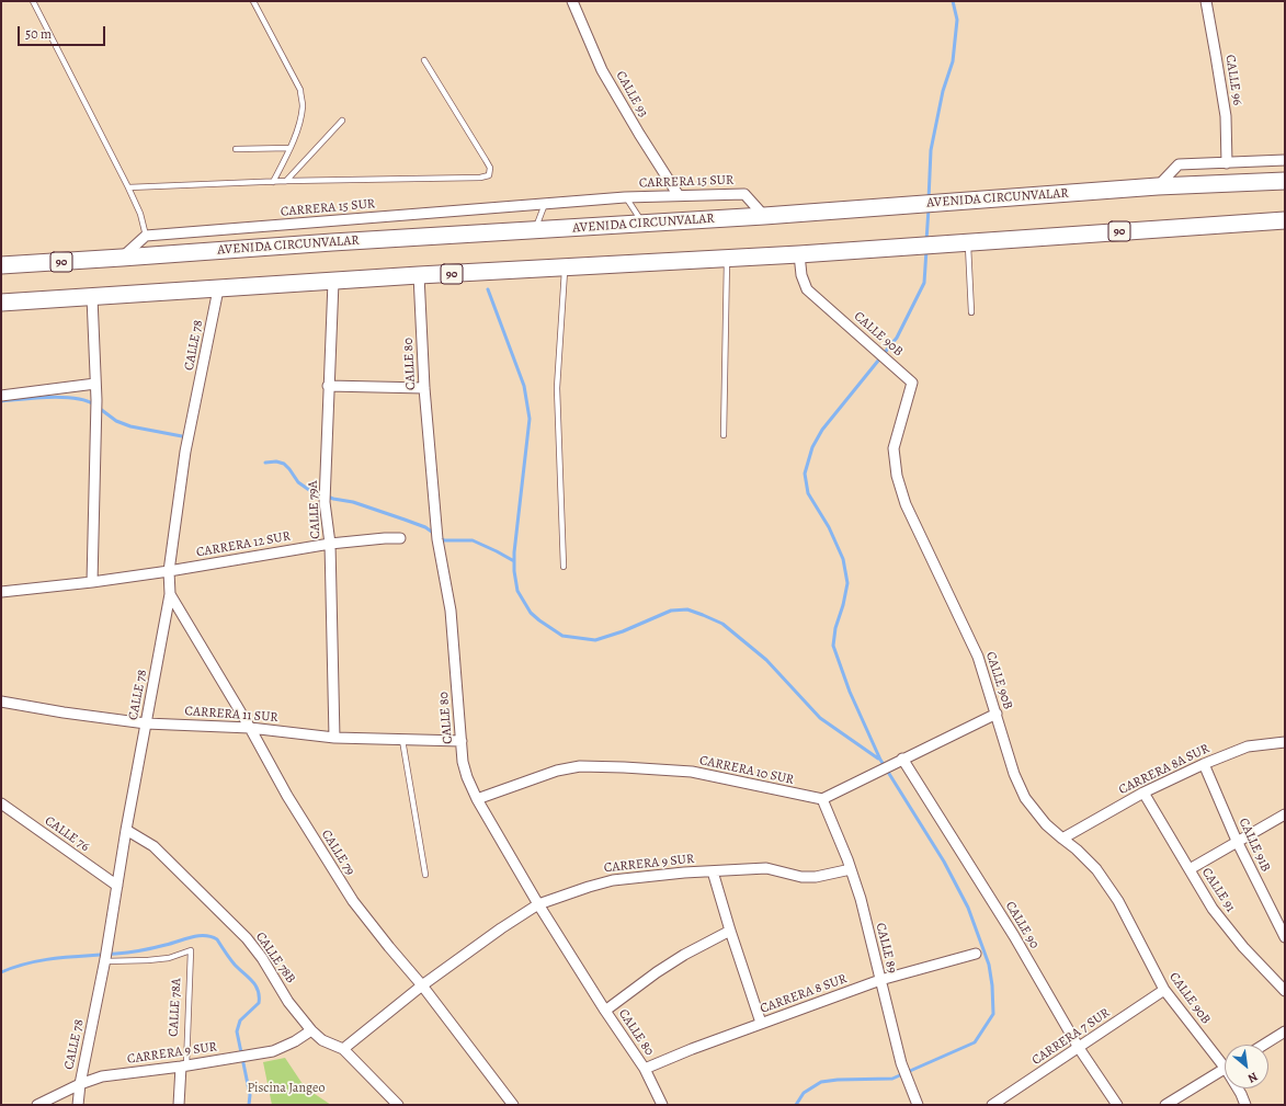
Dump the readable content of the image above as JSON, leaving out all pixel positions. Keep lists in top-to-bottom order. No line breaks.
{"streets":{"highway":["AVENIDA CIRCUNVALAR","90"],"street":["CALLE 96","CALLE 93","CARRERA 15 SUR","CALLE 90B","CALLE 78","CALLE 80","CALLE 79A","CARRERA 12 SUR","CARRERA 11 SUR","CARRERA 8A SUR","CARRERA 10 SUR","CALLE 76","CALLE 91B","CALLE 79","CARRERA 9 SUR","CALLE 91","CALLE 90","CALLE 89","CALLE 78B","CARRERA 8 SUR","CALLE 78A","CARRERA 7 SUR"]},"crossings":[["CALLE 93","CARRERA 15 SUR"],["CARRERA 15 SUR","AVENIDA CIRCUNVALAR"],["90","CALLE 90B"],["90","CALLE 78"],["90","CALLE 80"],["90","CALLE 79A"],["CALLE 90B","CARRERA 8A SUR"],["CALLE 90B","CARRERA 7 SUR"],["CALLE 78","CARRERA 12 SUR"],["CALLE 78","CARRERA 11 SUR"],["CALLE 78","CALLE 76"],["CALLE 78","CALLE 79"],["CALLE 78","CARRERA 9 SUR"],["CALLE 78","CALLE 78B"],["CALLE 78","CALLE 78A"],["CALLE 80","CARRERA 11 SUR"],["CALLE 80","CARRERA 10 SUR"],["CALLE 80","CARRERA 9 SUR"],["CALLE 80","CARRERA 8 SUR"],["CALLE 79A","CARRERA 12 SUR"],["CALLE 79A","CARRERA 11 SUR"],["CARRERA 11 SUR","CALLE 79"],["CARRERA 8A SUR","CALLE 91B"],["CARRERA 8A SUR","CALLE 91"],["CARRERA 10 SUR","CALLE 89"],["CALLE 79","CARRERA 9 SUR"],["CARRERA 9 SUR","CALLE 89"],["CARRERA 9 SUR","CALLE 78B"],["CARRERA 9 SUR","CALLE 78A"],["CALLE 90","CARRERA 7 SUR"],["CALLE 89","CARRERA 8 SUR"]],"parks":["Piscina Jangeo"],"scale_bar":"50 m","north":"bottom right"}
